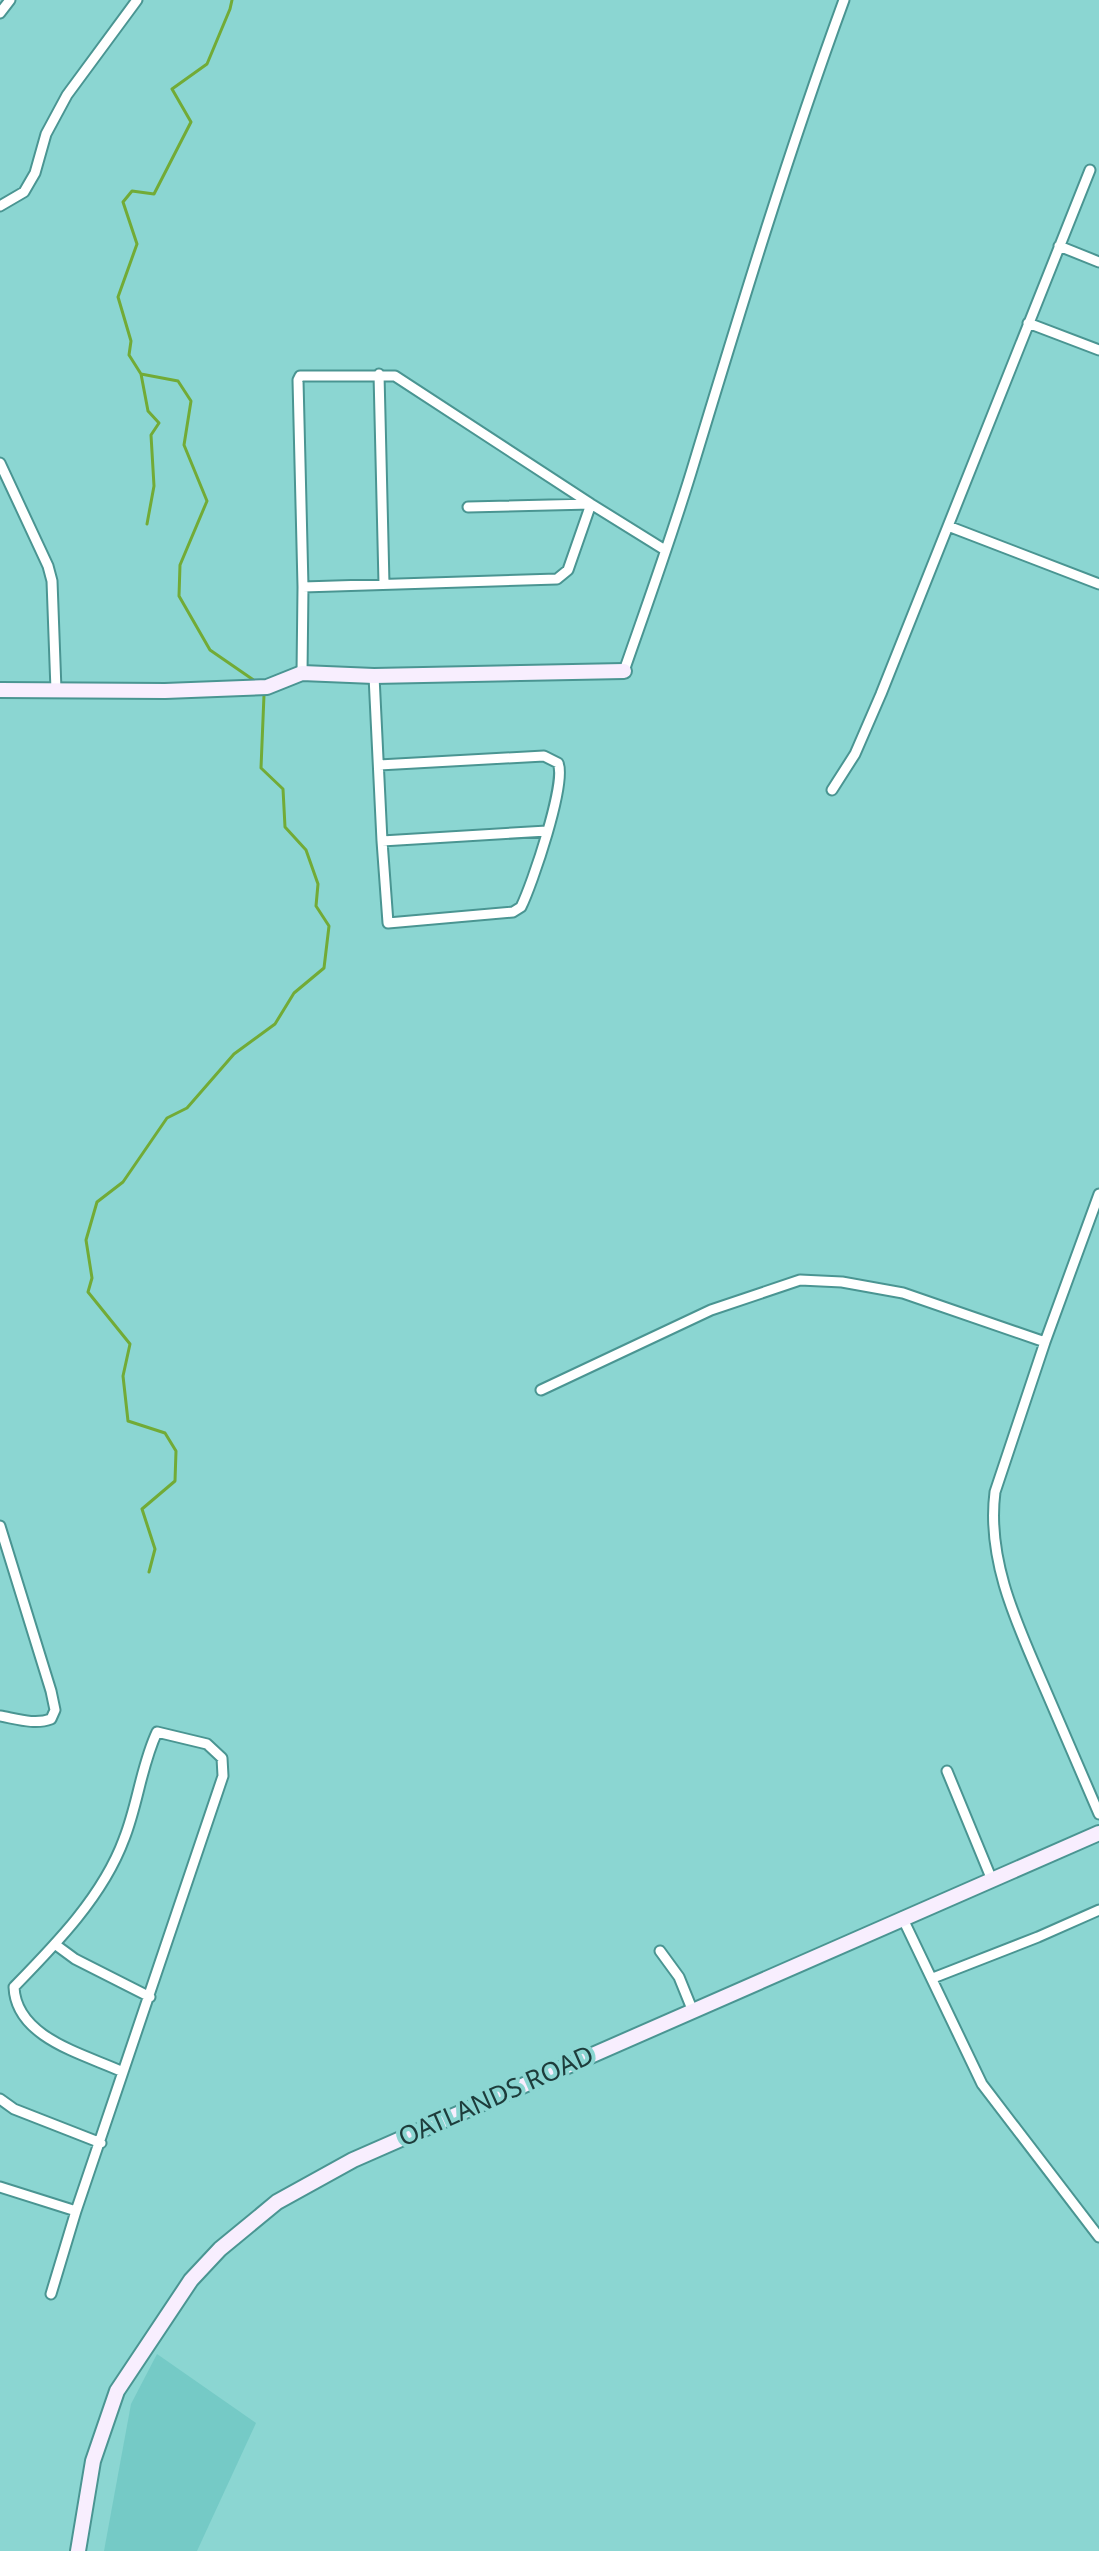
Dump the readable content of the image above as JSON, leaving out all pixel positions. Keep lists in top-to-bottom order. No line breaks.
{"streets":{"street":["OATLANDS ROAD"]}}
